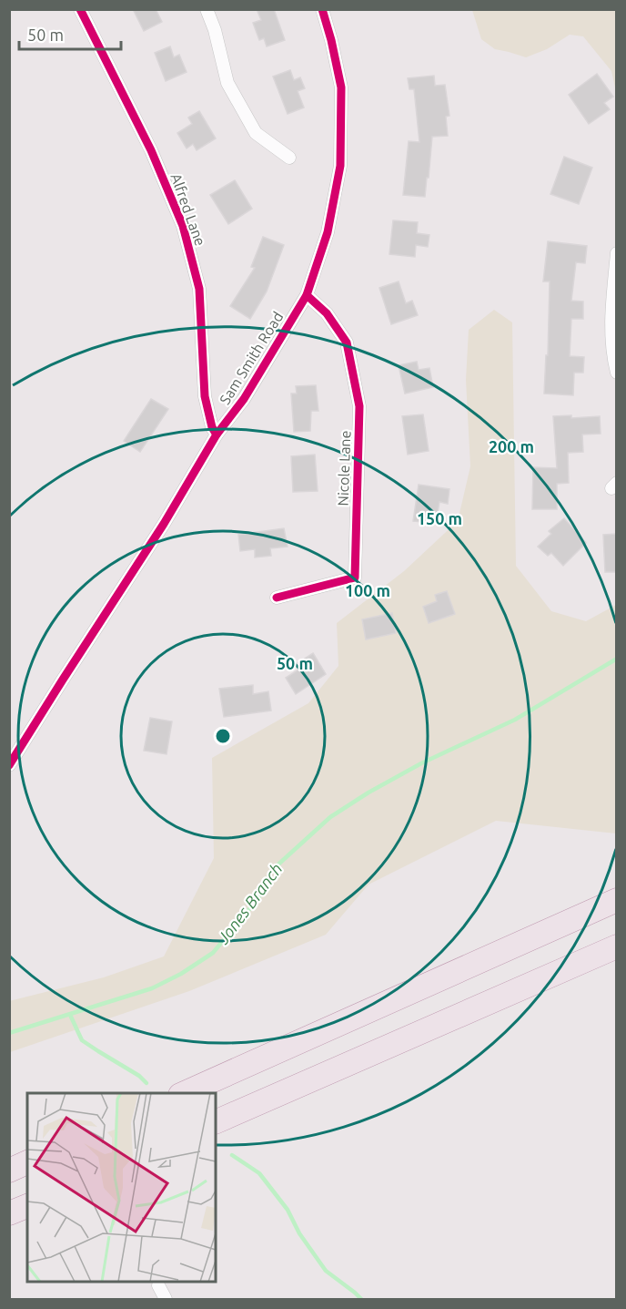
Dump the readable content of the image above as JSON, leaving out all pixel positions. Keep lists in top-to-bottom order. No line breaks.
{"streets":{"street":["Alfred Lane","Sam Smith Road","Nicole Lane"]},"crossings":[["Alfred Lane","Sam Smith Road"],["Sam Smith Road","Nicole Lane"]],"water":["Jones Branch"],"scale_bar":"50 m","rings":["200 m","150 m","100 m","50 m"]}
